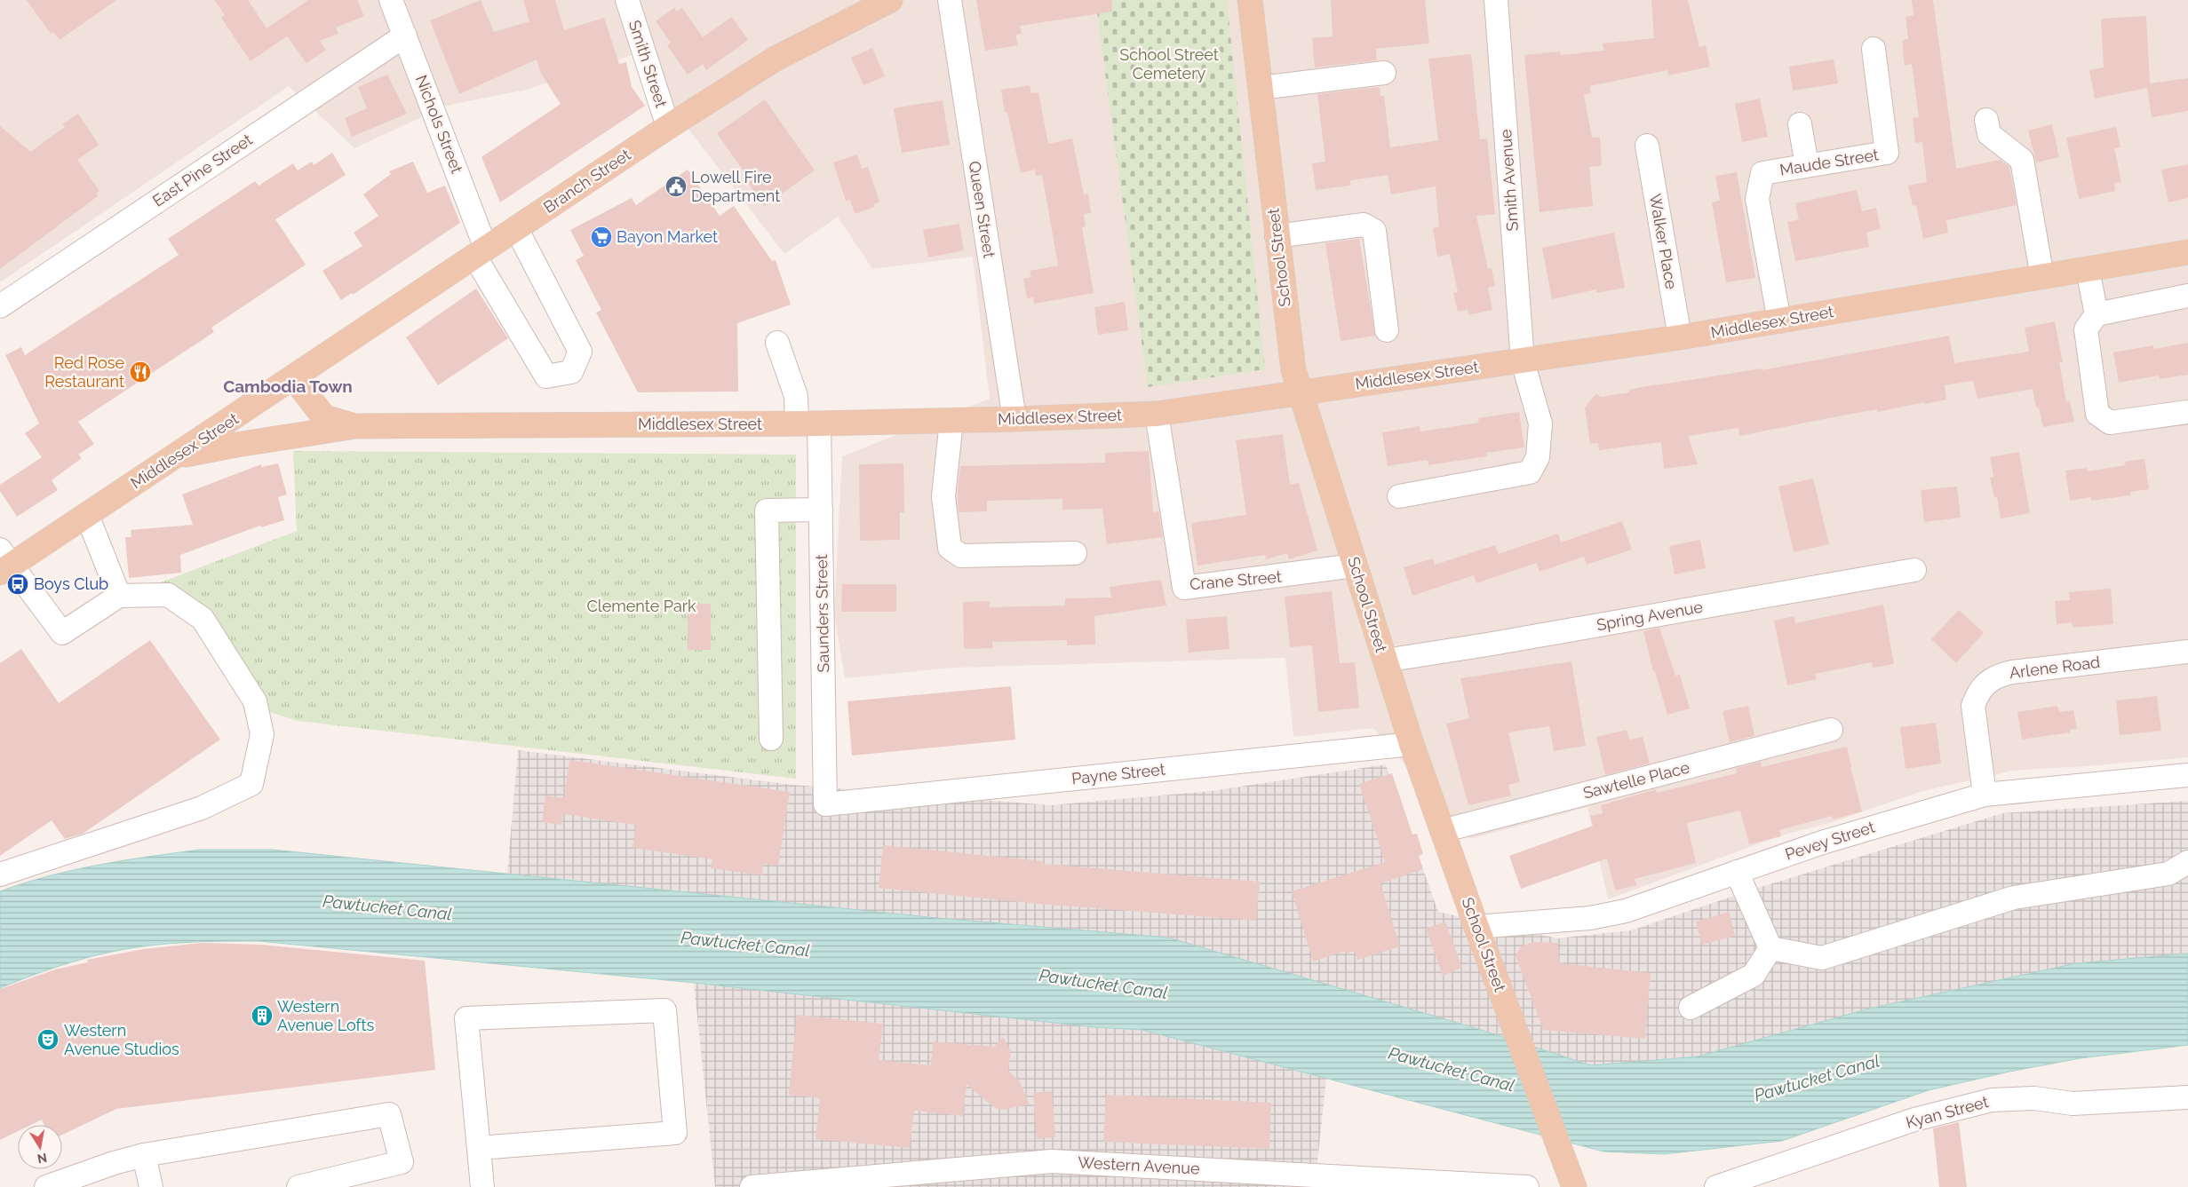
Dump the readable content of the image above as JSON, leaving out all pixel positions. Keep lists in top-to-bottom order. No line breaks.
{"streets":{"main road":["Branch Street","School Street","Middlesex Street"],"street":["Smith Street","Nichols Street","Maude Street","East Pine Street","Smith Avenue","Queen Street","Walker Place","Crane Street","Saunders Street","Spring Avenue","Arlene Road","Payne Street","Sawtelle Place","Pevey Street","Kyan Street","Western Avenue"]},"crossings":[["Smith Street","Branch Street"],["Nichols Street","East Pine Street"],["Nichols Street","Branch Street"],["Maude Street","Middlesex Street"],["Smith Avenue","Middlesex Street"],["Branch Street","Middlesex Street"],["Queen Street","Middlesex Street"],["Walker Place","Middlesex Street"],["School Street","Middlesex Street"],["School Street","Crane Street"],["School Street","Spring Avenue"],["School Street","Payne Street"],["School Street","Sawtelle Place"],["School Street","Pevey Street"],["Middlesex Street","Crane Street"],["Middlesex Street","Saunders Street"],["Saunders Street","Payne Street"],["Arlene Road","Pevey Street"]],"districts":["Cambodia Town"],"water":["Pawtucket Canal"],"parks":["School Street Cemetery","Clemente Park"],"places":{"public building":["Lowell Fire Department"],"supermarket":["Bayon Market"],"restaurant":["Red Rose Restaurant"],"bus stop":["Boys Club"],"building":["Western Avenue Lofts"],"theatre":["Western Avenue Studios"]},"north":"bottom"}
